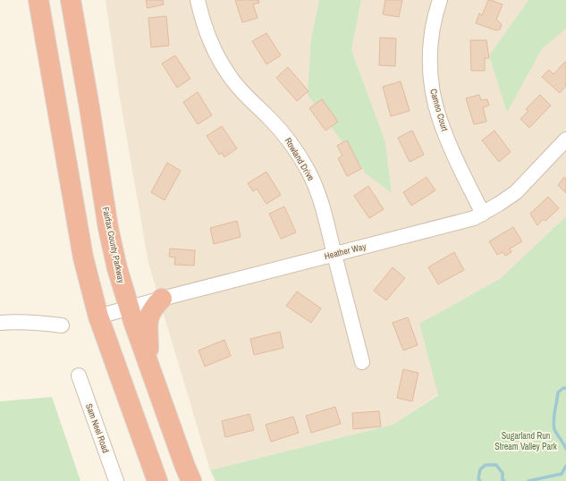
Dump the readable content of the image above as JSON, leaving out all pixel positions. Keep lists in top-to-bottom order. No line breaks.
{"streets":{"highway":["Fairfax County Parkway"],"street":["Cameo Court","Rowland Drive","Heather Way","Sam Neel Road"]},"crossings":[["Cameo Court","Heather Way"],["Rowland Drive","Heather Way"],["Fairfax County Parkway","Heather Way"]],"parks":["Sugarland Run Stream Valley Park"]}
